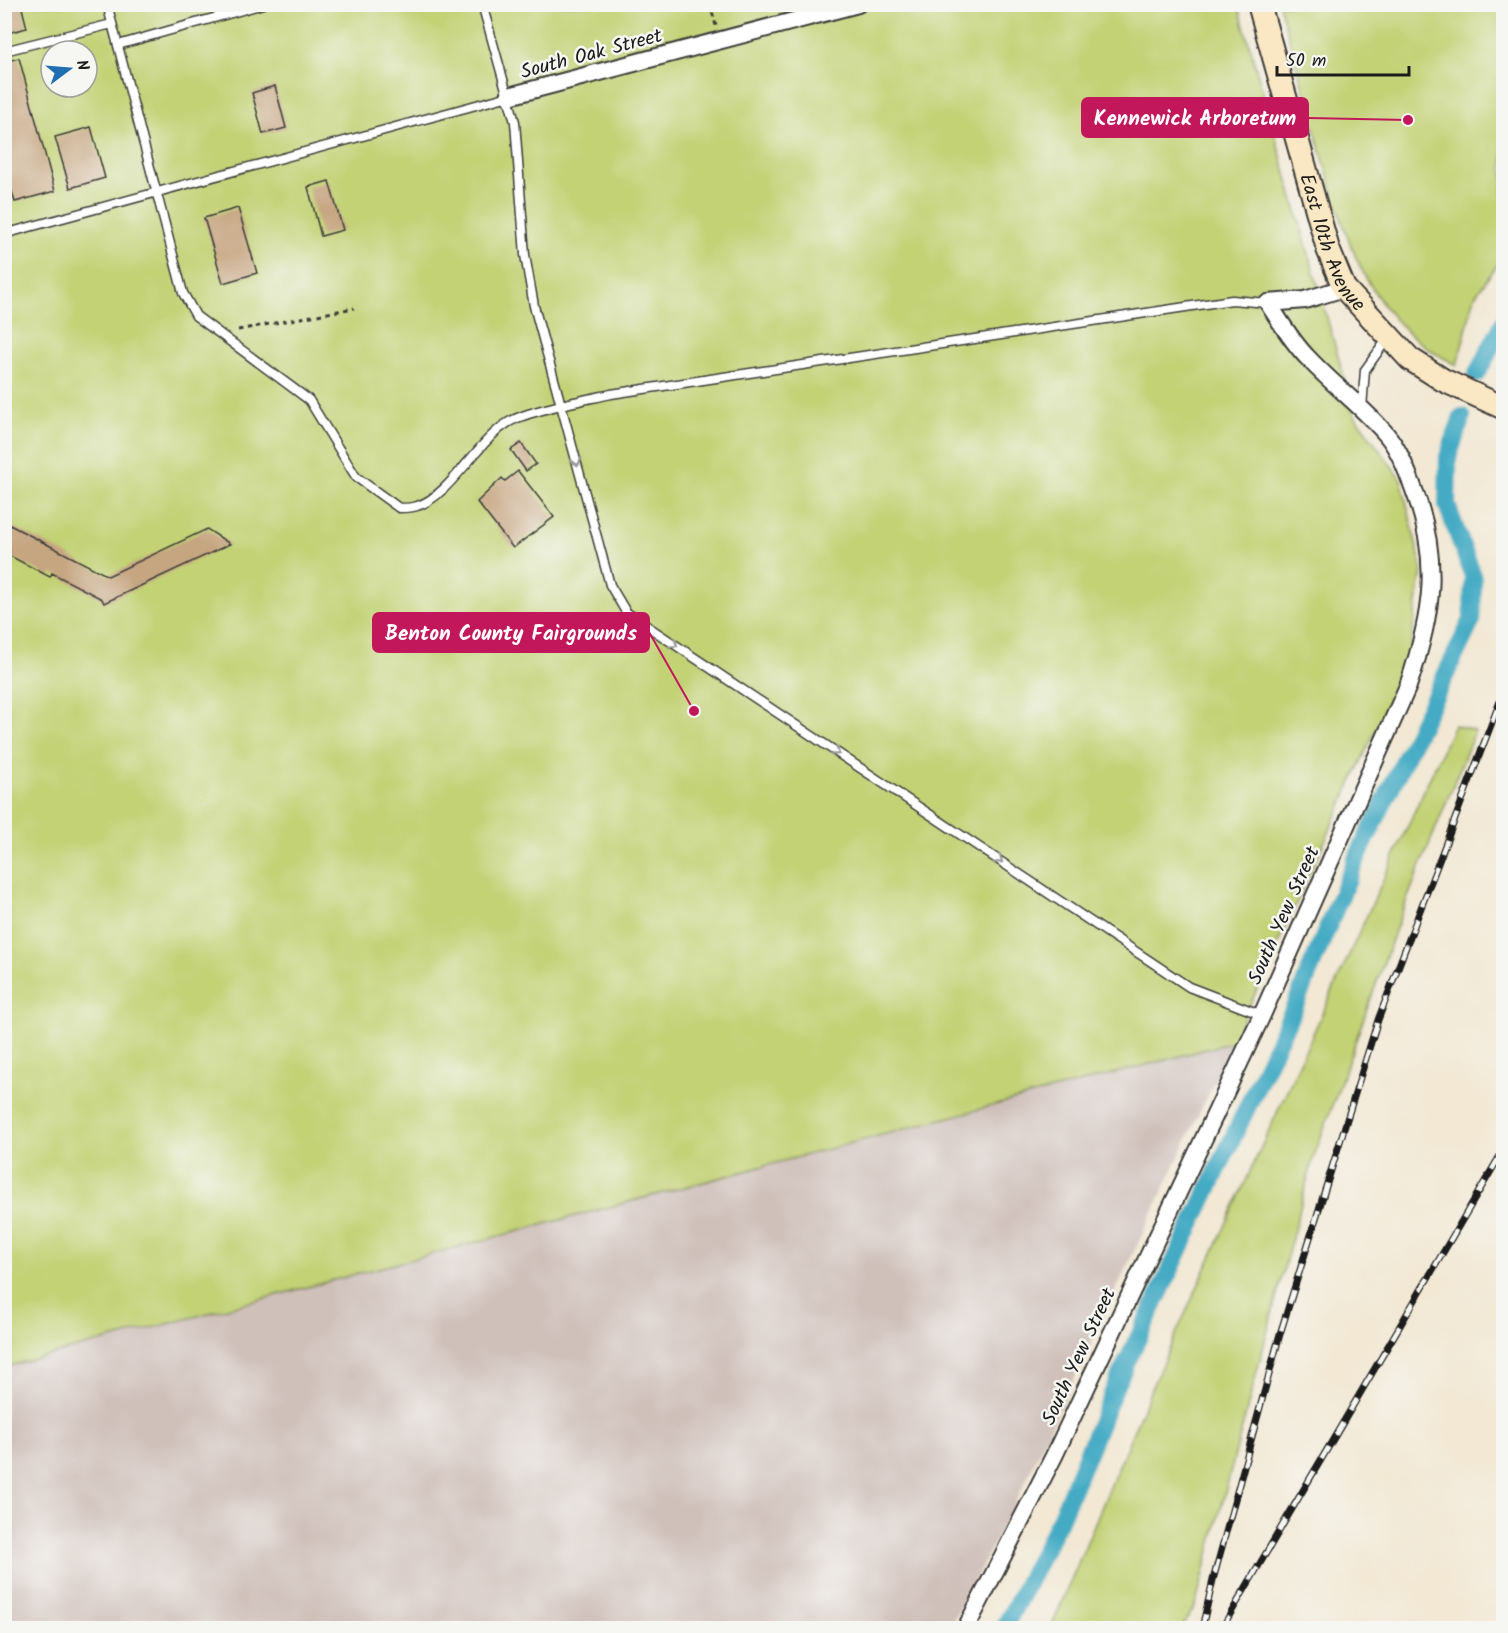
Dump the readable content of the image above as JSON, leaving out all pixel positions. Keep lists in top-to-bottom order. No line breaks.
{"streets":{"street":["South Oak Street","East 10th Avenue","South Yew Street"]},"places":["Kennewick Arboretum","Benton County Fairgrounds"],"scale_bar":"50 m","north":"right"}
